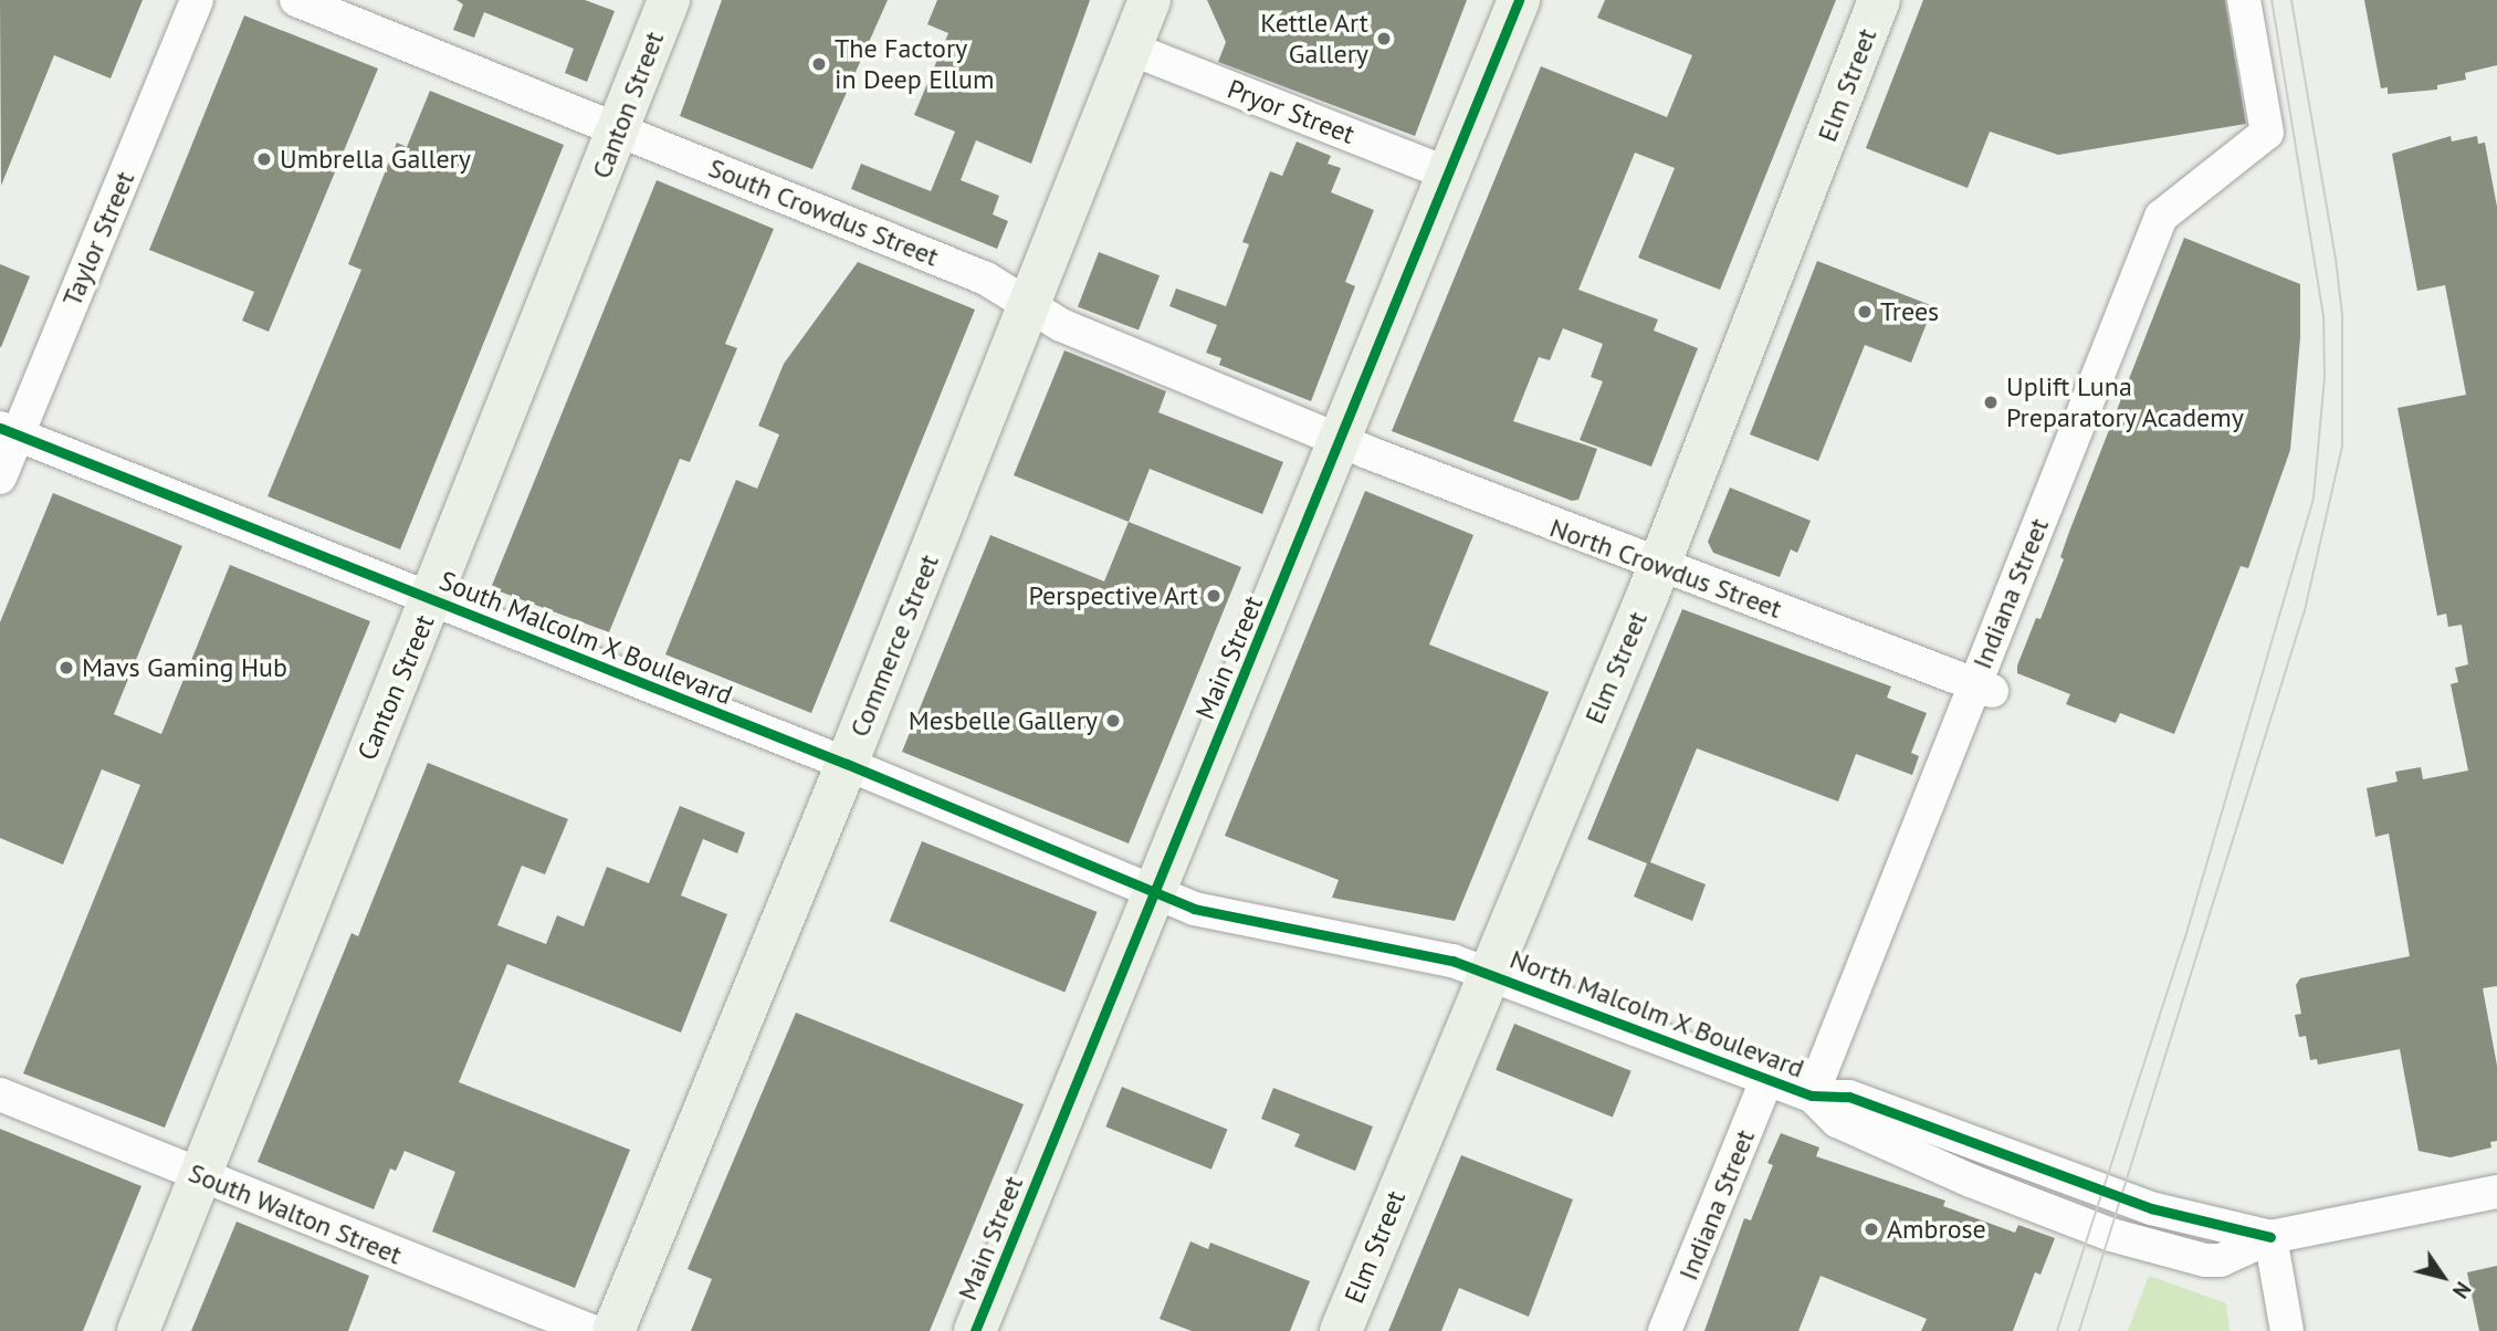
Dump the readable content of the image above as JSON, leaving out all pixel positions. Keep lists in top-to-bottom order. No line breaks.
{"streets":{"main road":["Elm Street","Canton Street","Commerce Street","Main Street"],"street":["Pryor Street","South Crowdus Street","Taylor Street","North Crowdus Street","Indiana Street","South Malcolm X Boulevard","North Malcolm X Boulevard","South Walton Street"]},"crossings":[["Elm Street","North Crowdus Street"],["Elm Street","North Malcolm X Boulevard"],["Canton Street","South Crowdus Street"],["Canton Street","South Malcolm X Boulevard"],["Canton Street","South Walton Street"],["Pryor Street","Commerce Street"],["Pryor Street","Main Street"],["South Crowdus Street","North Crowdus Street"],["South Crowdus Street","Commerce Street"],["South Crowdus Street","Main Street"],["Taylor Street","South Malcolm X Boulevard"],["North Crowdus Street","Indiana Street"],["North Crowdus Street","Main Street"],["Indiana Street","North Malcolm X Boulevard"],["South Malcolm X Boulevard","Commerce Street"],["South Malcolm X Boulevard","Main Street"],["South Malcolm X Boulevard","North Malcolm X Boulevard"],["Main Street","North Malcolm X Boulevard"]],"places":["Kettle Art Gallery","The Factory in Deep Ellum","Umbrella Gallery","Trees","Uplift Luna Preparatory Academy","Perspective Art","Mavs Gaming Hub","Mesbelle Gallery","Ambrose"],"north":"bottom right"}
